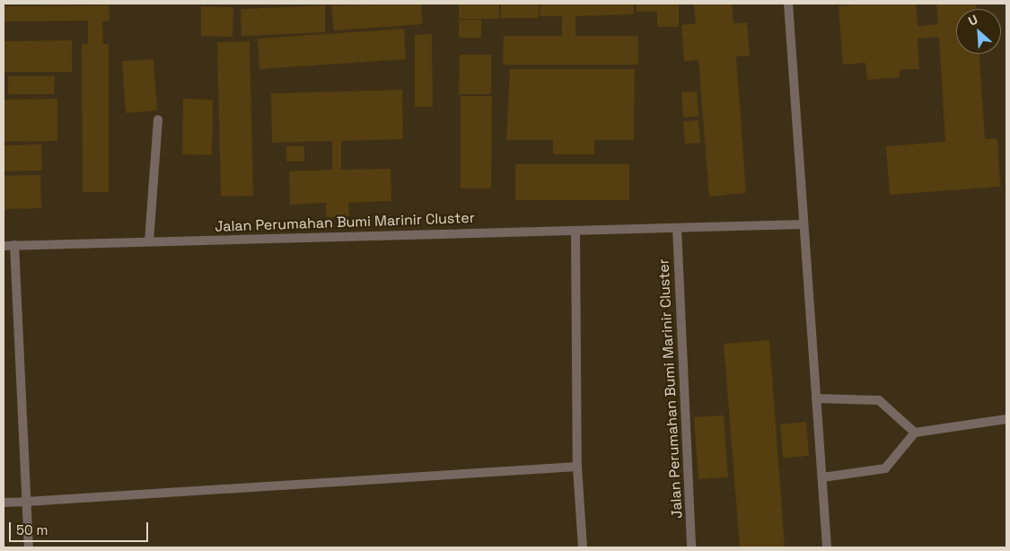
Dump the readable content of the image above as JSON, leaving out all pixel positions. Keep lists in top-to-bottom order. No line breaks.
{"streets":{"street":["Jalan Perumahan Bumi Marinir Cluster"]},"scale_bar":"50 m","north":"top left"}
